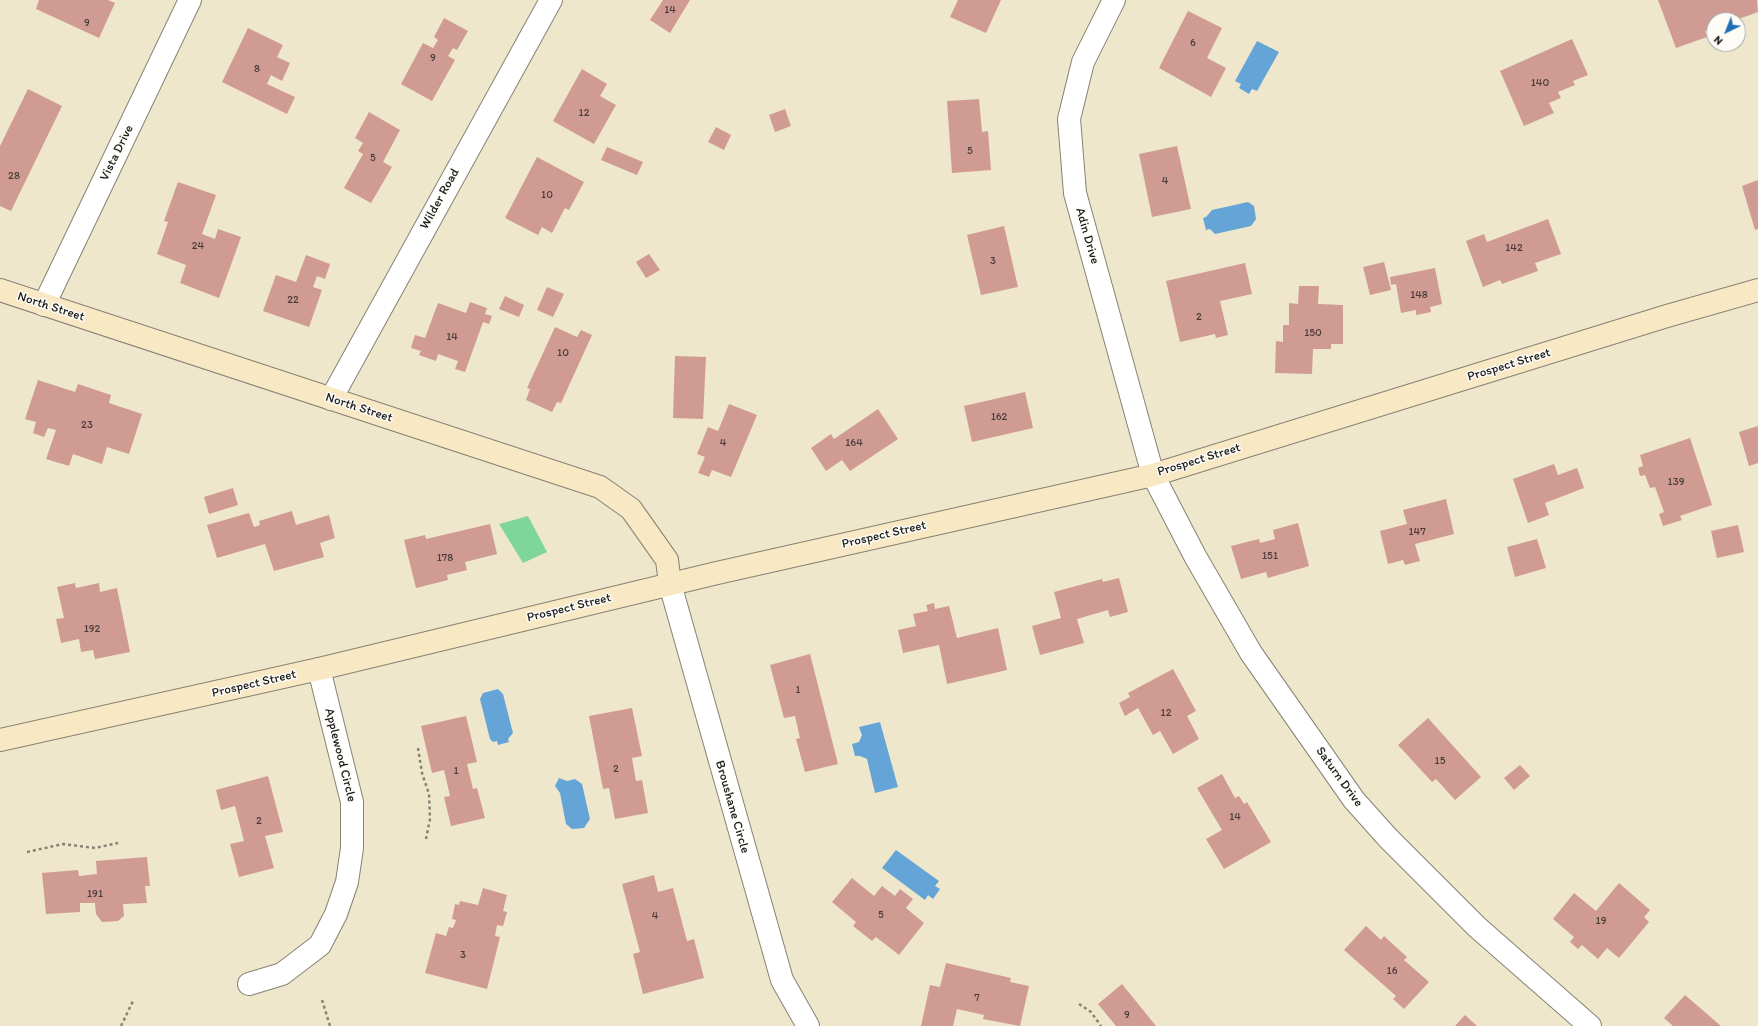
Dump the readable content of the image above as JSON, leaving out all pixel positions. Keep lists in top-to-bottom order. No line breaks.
{"streets":{"street":["Vista Drive","Wilder Road","Adin Drive","North Street","Prospect Street","Applewood Circle","Saturn Drive","Broushane Circle"]},"crossings":[["Vista Drive","North Street"],["Wilder Road","North Street"],["Adin Drive","Prospect Street"],["Adin Drive","Saturn Drive"],["North Street","Prospect Street"],["North Street","Broushane Circle"],["Prospect Street","Applewood Circle"],["Prospect Street","Saturn Drive"],["Prospect Street","Broushane Circle"]],"house_numbers":["14","9","6","9","8","140","12","5","5","28","4","10","24","142","3","148","22","2","150","14","10","162","23","4","164","139","147","151","178","192","1","12","15","2","1","14","2","191","5","4","19","3","16","7","9"],"north":"bottom left"}
